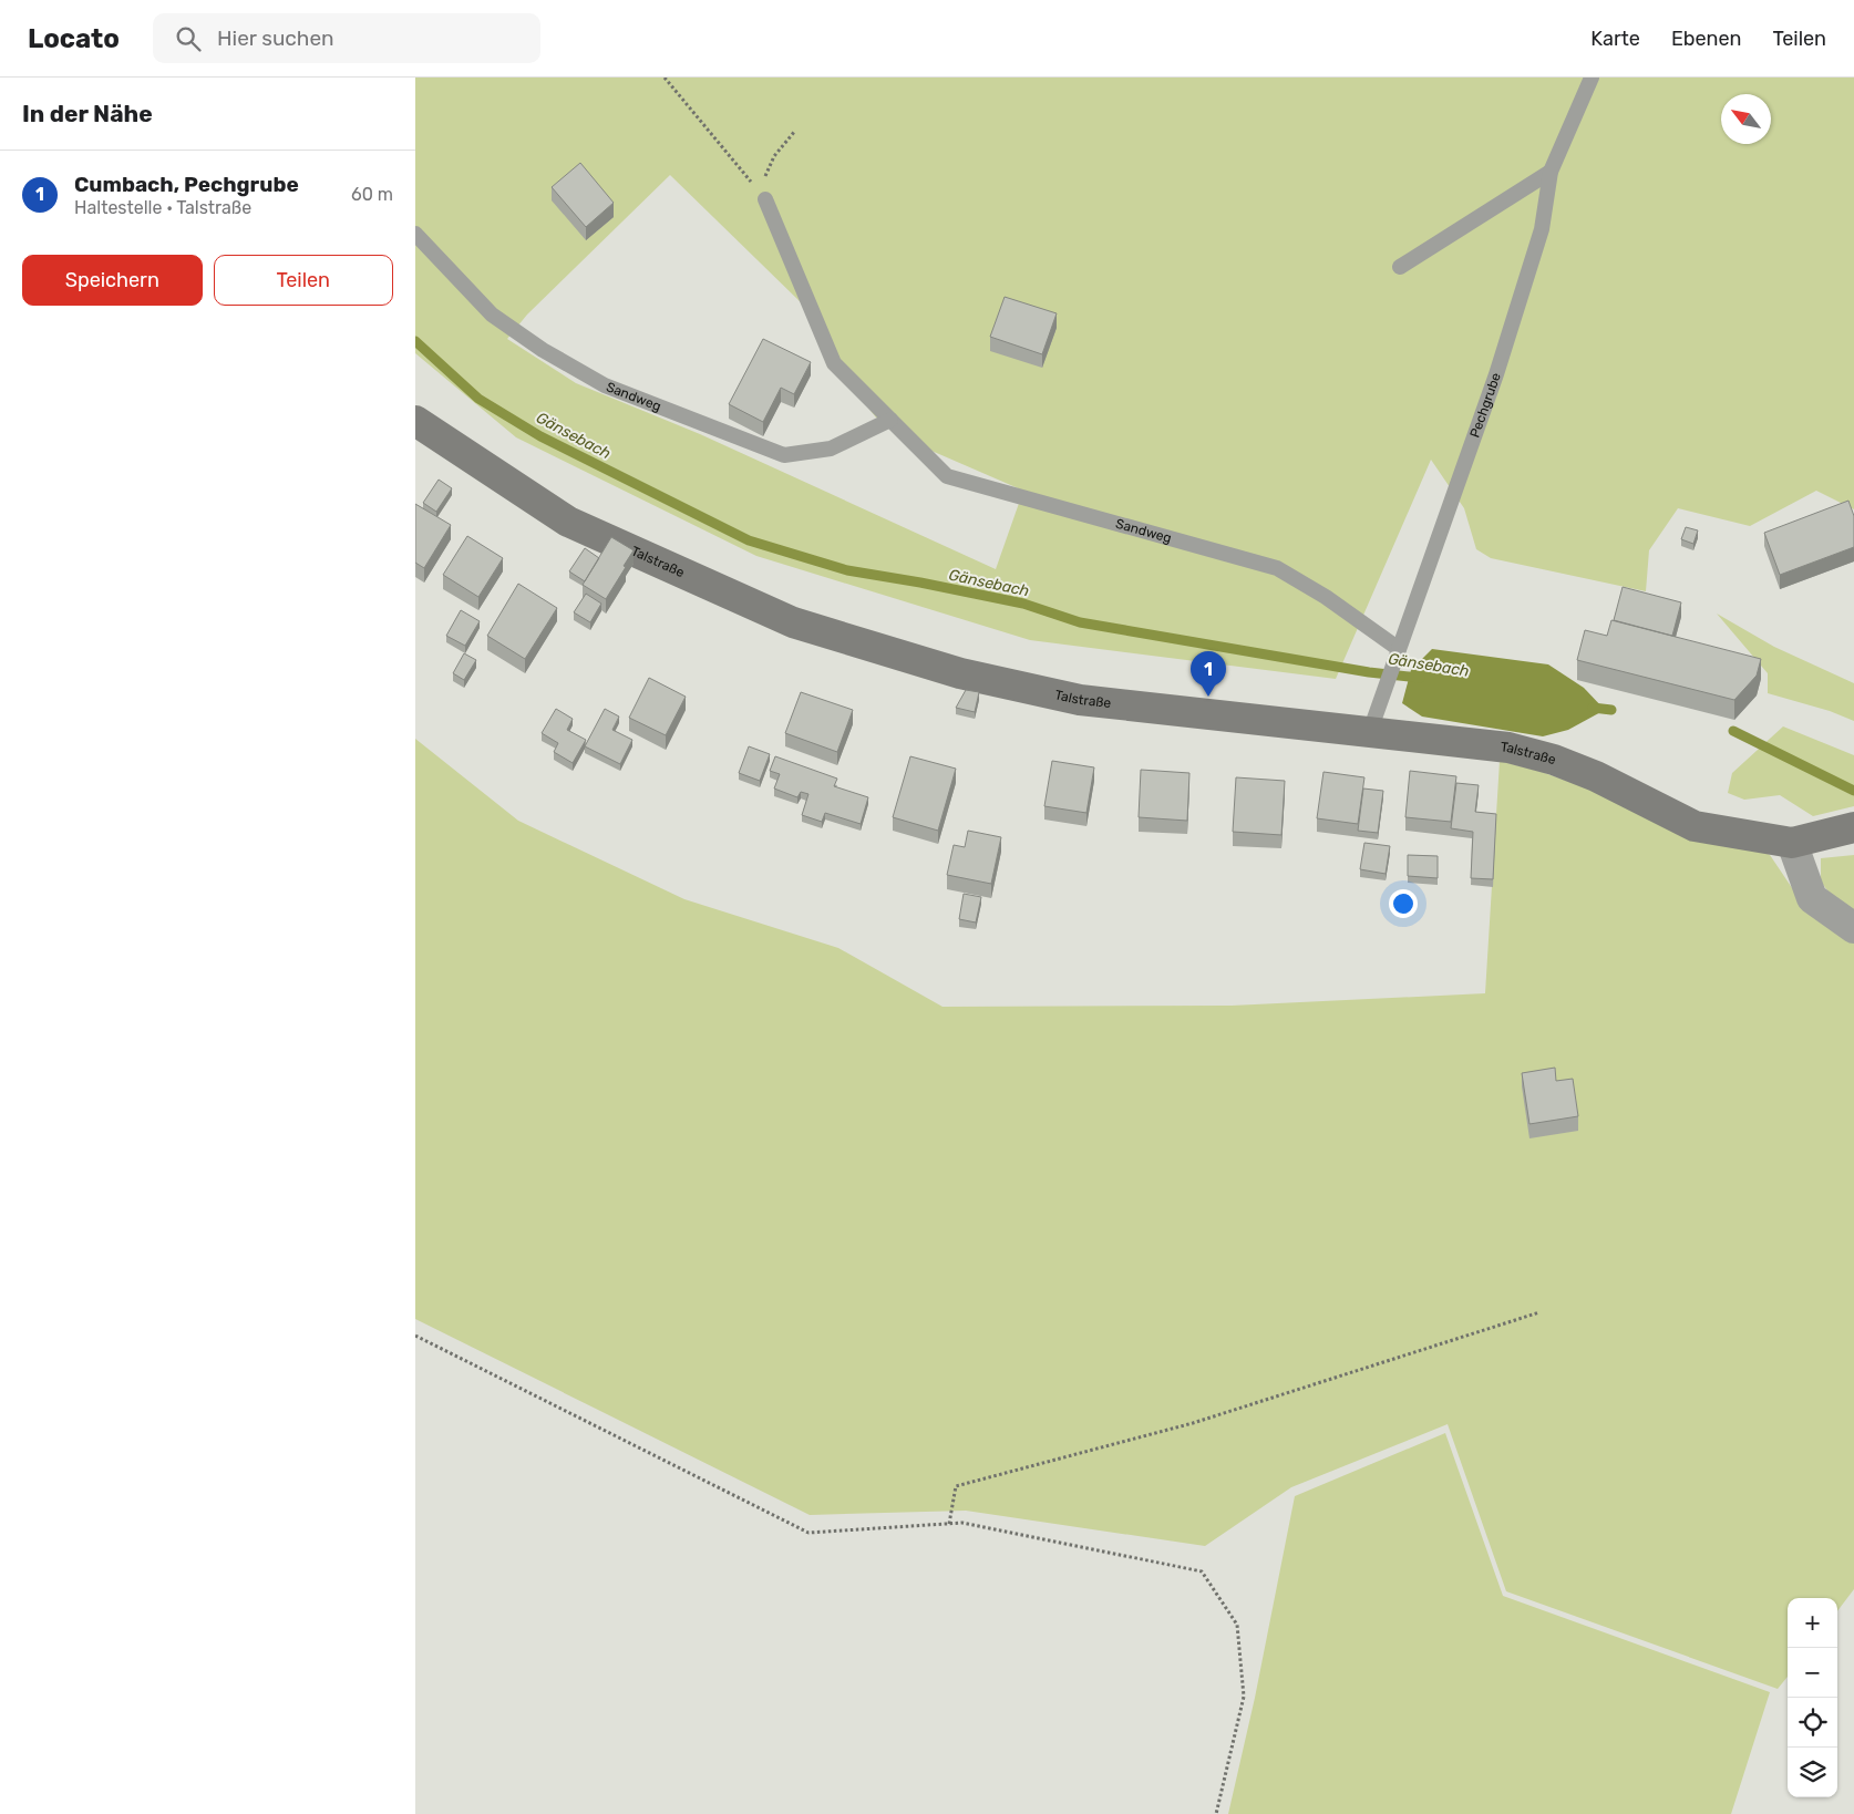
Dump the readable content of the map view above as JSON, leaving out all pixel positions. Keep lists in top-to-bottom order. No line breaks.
{"streets":{"street":["Talstraße"],"lane":["Sandweg","Pechgrube"]},"crossings":[["Sandweg","Pechgrube"],["Pechgrube","Talstraße"]],"water":["Gänsebach"],"north":"top left","page":{"header":"Locato","search":"Hier suchen","nav":["Karte","Ebenen","Teilen"],"heading":"In der Nähe","list":[{"mark":"1","name":"Cumbach, Pechgrube","note":"Haltestelle · Talstraße","value":"60 m"}],"buttons":["Speichern","Teilen"],"pins":"1","map_buttons":["+","−"]}}
